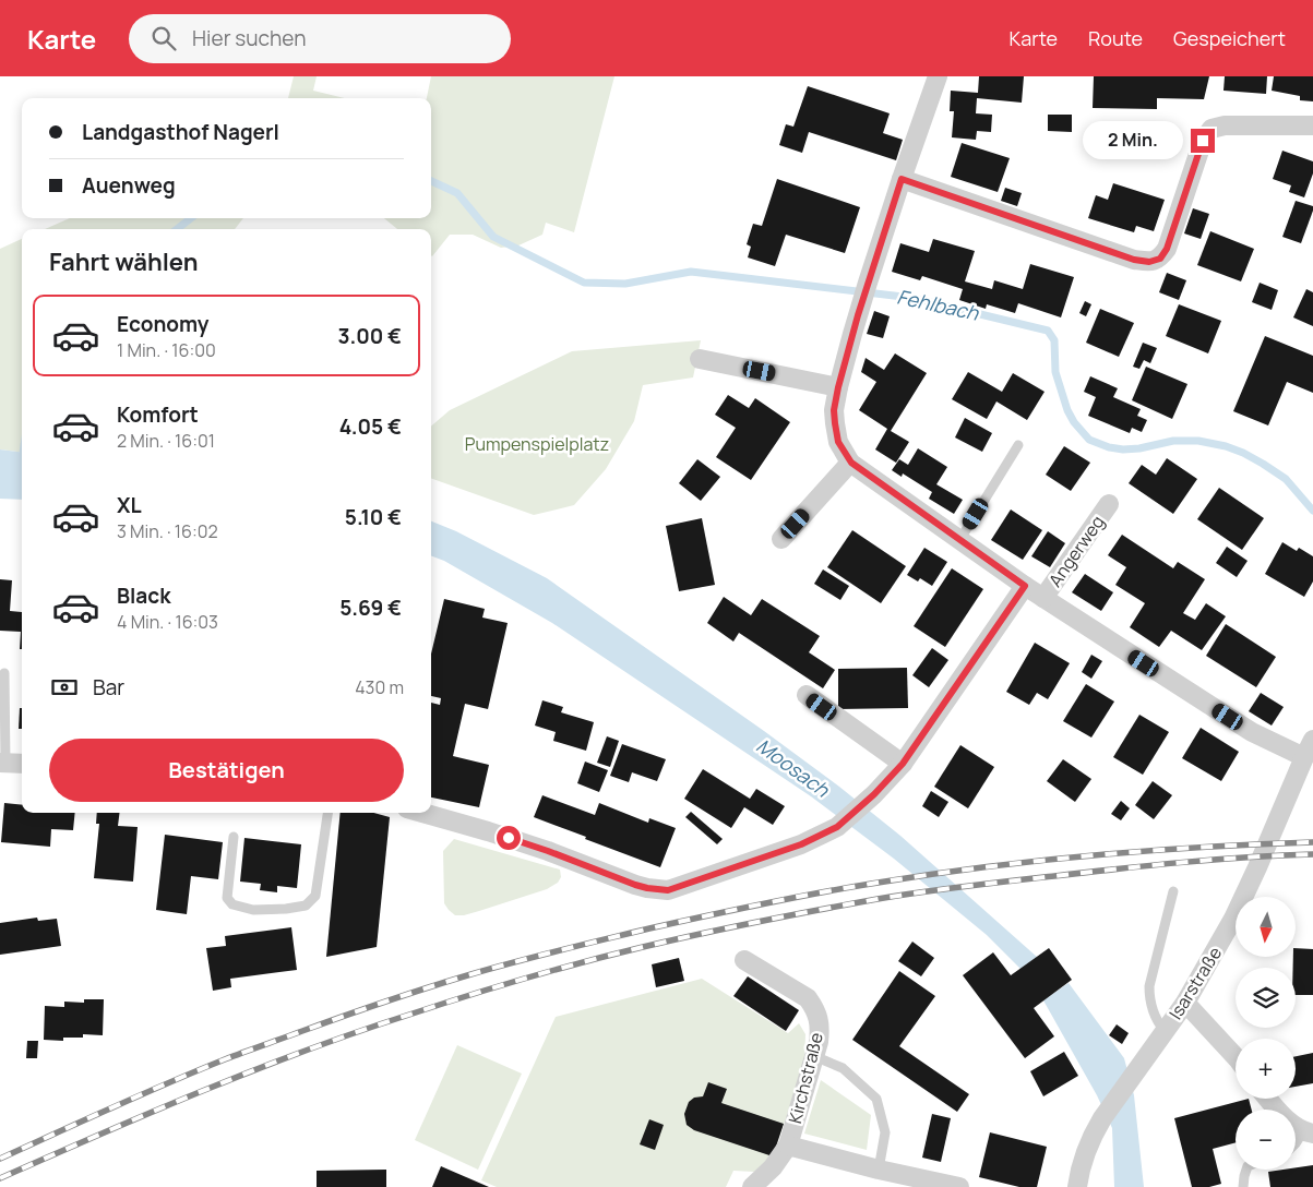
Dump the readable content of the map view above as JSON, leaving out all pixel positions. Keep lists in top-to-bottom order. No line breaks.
{"streets":{"street":["Angerweg","Isarstraße","Kirchstraße"]},"crossings":[["Angerweg","Isarstraße"]],"water":["Fehlbach","Moosach"],"parks":["Pumpenspielplatz"],"north":"bottom","page":{"header":"Karte","search":"Hier suchen","nav":["Karte","Route","Gespeichert"],"banner":["Landgasthof Nagerl","Auenweg"],"bubble":"2 Min.","heading":"Fahrt wählen","list":[{"name":"Economy","note":"1 Min. · 16:00","value":"3.00 €"},{"name":"Komfort","note":"2 Min. · 16:01","value":"4.05 €"},{"name":"XL","note":"3 Min. · 16:02","value":"5.10 €"},{"name":"Black","note":"4 Min. · 16:03","value":"5.69 €"}],"pay":["Bar","430 m"],"buttons":"Bestätigen","map_buttons":["+","−"]}}
